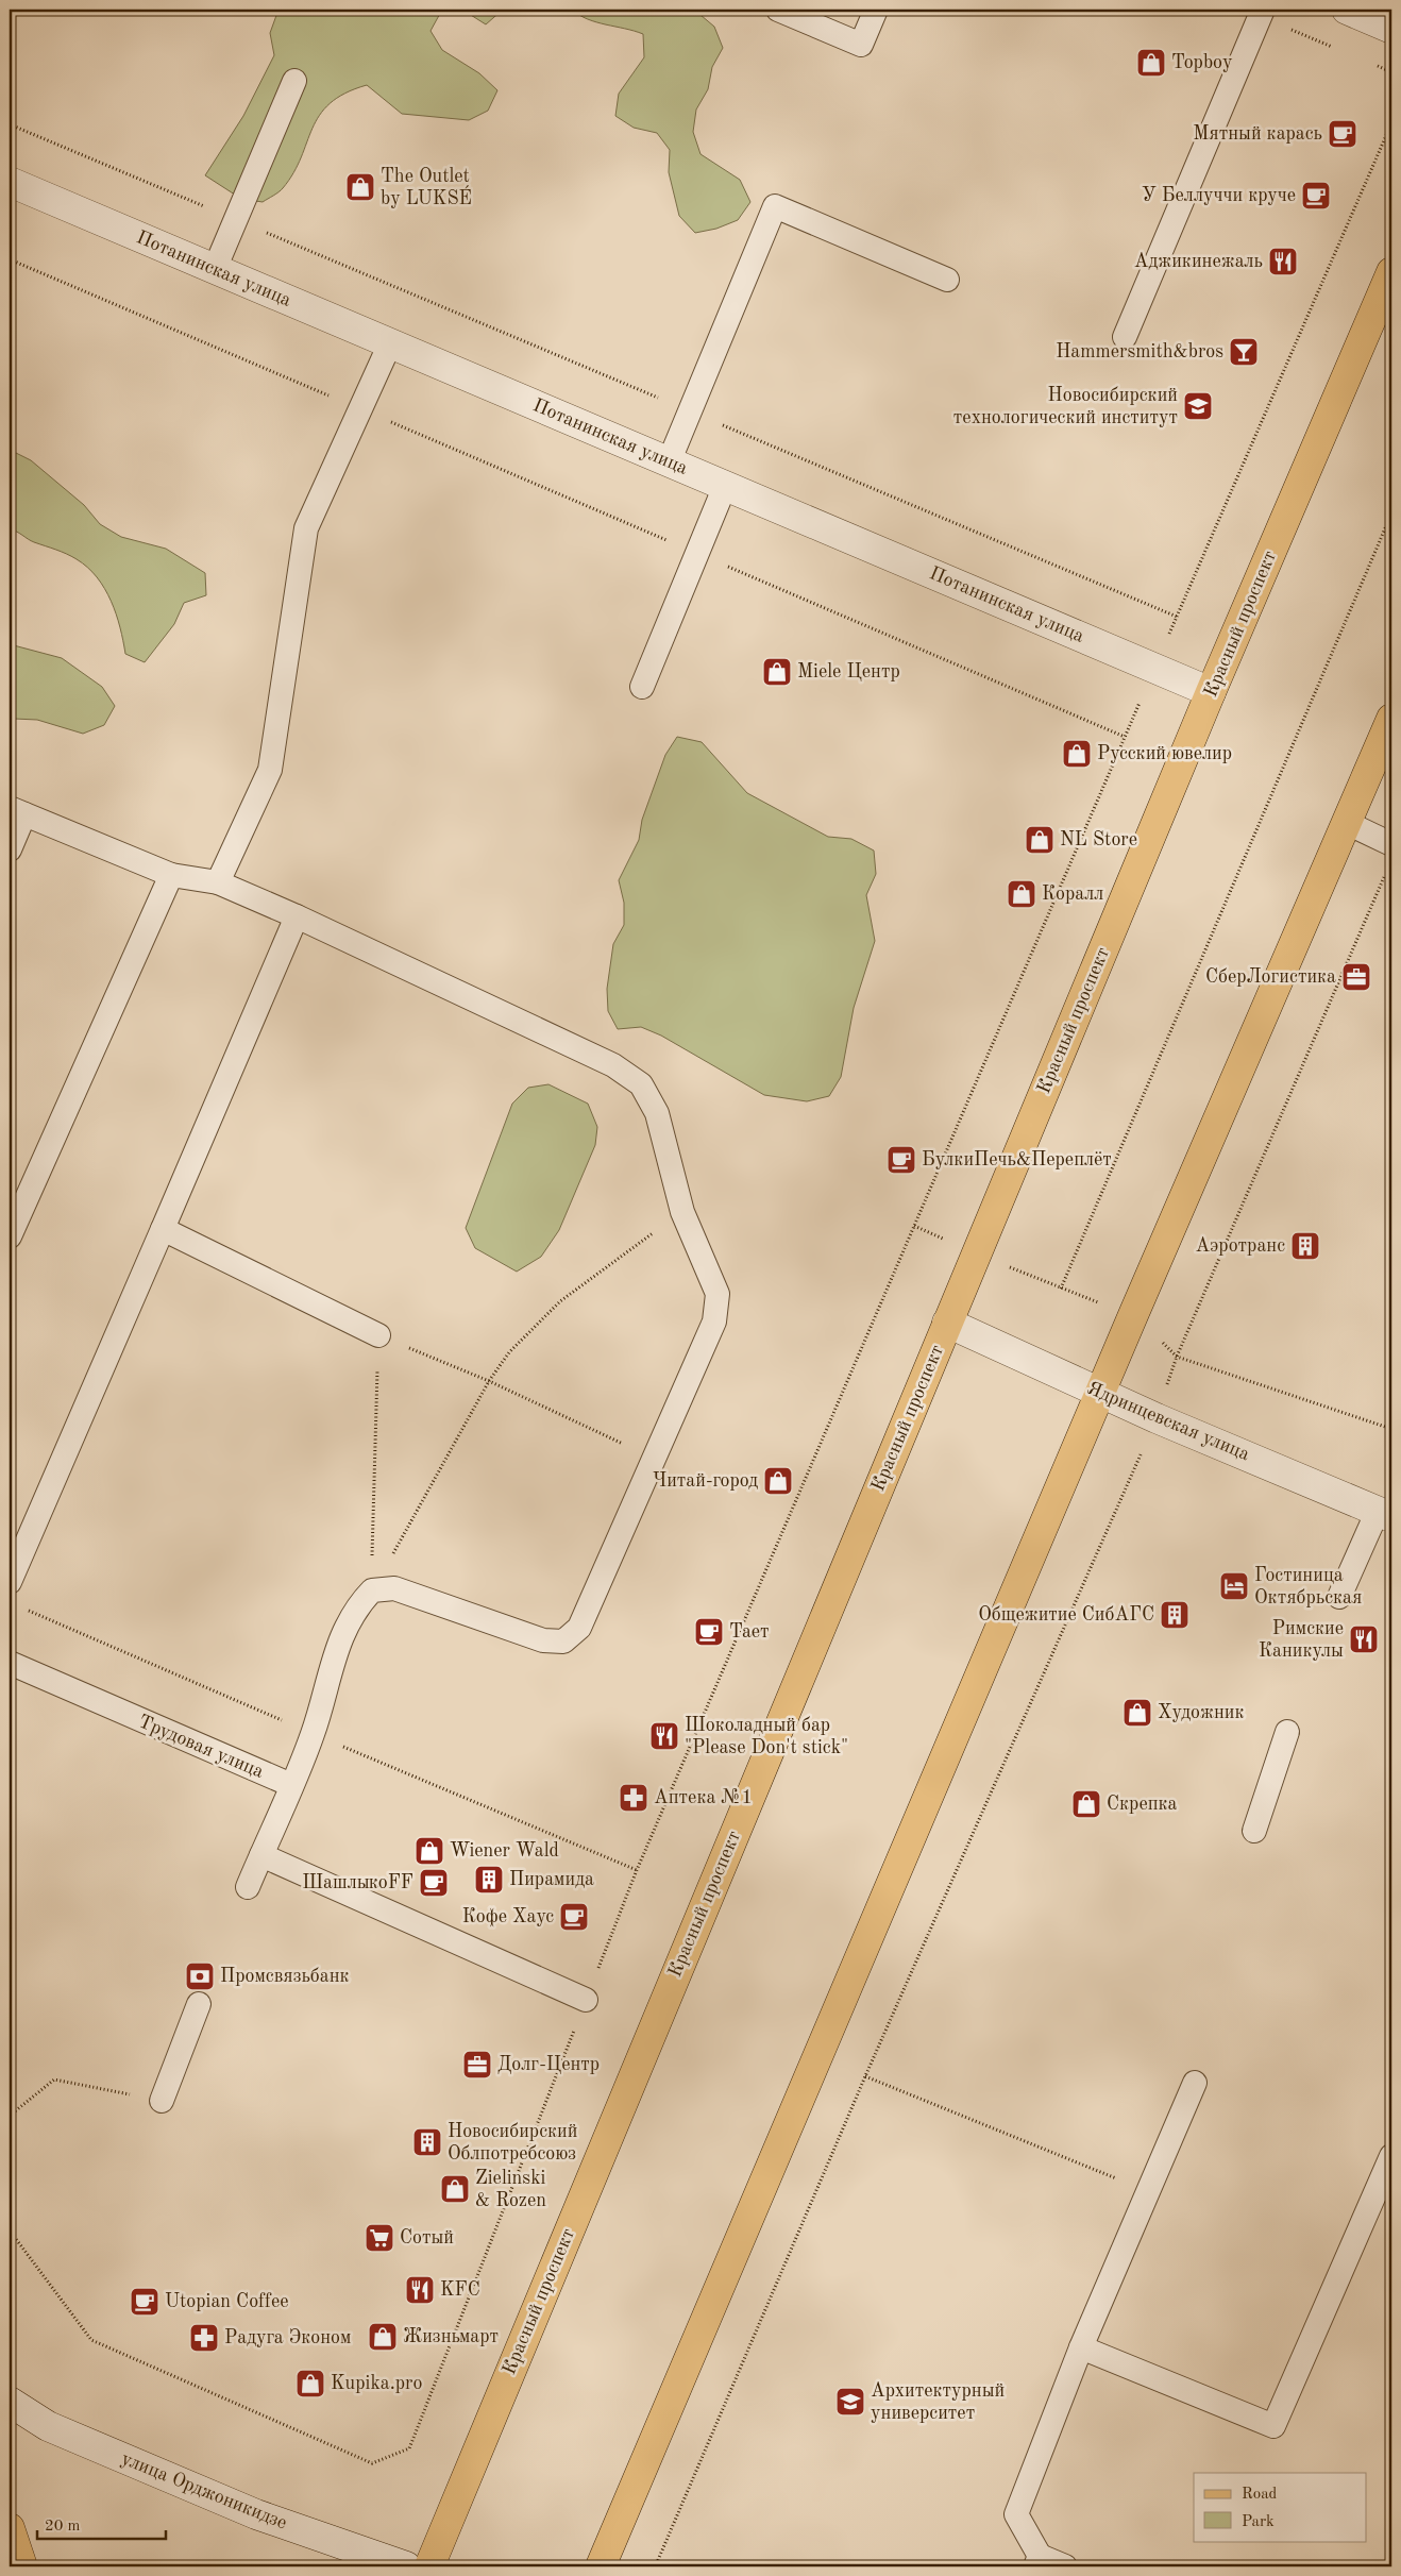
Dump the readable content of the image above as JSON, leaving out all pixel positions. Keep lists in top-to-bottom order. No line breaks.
{"streets":{"main road":["Красный проспект"],"street":["Потанинская улица","Ядринцевская улица","улица Орджоникидзе"],"lane":["Трудовая улица"]},"crossings":[["Потанинская улица","Красный проспект"],["Красный проспект","Ядринцевская улица"]],"places":{"shop":["Topboy","The Outlet by LUKSÉ","Miele Центр","Русский ювелир","NL Store","Коралл","Читай-город","Художник","Скрепка","Wiener Wald","Zielinski & Rozen","Жизньмарт","Kupika.pro"],"cafe":["Мятный карась","У Беллуччи круче","БулкиПечь&Переплёт","Тает","ШашлыкoFF","Кофе Хаус","Utopian Coffee"],"restaurant":["Аджикинежаль","Римские Каникулы","Шоколадный бар \"Please Don't stick\"","KFC"],"bar":["Hammersmith&bros"],"school or university":["Новосибирский технологический институт","Архитектурный университет"],"office":["СберЛогистика","Долг-Центр"],"building":["Аэротранс","Общежитие СибАГС","Пирамида","Новосибирский Облпотребсоюз"],"hotel":["Гостиница Октябрьская"],"pharmacy":["Аптека №1","Радуга Эконом"],"bank":["Промсвязьбанк"],"supermarket":["Сотый"]},"legend":["Road","Park"],"scale_bar":"20 m"}
